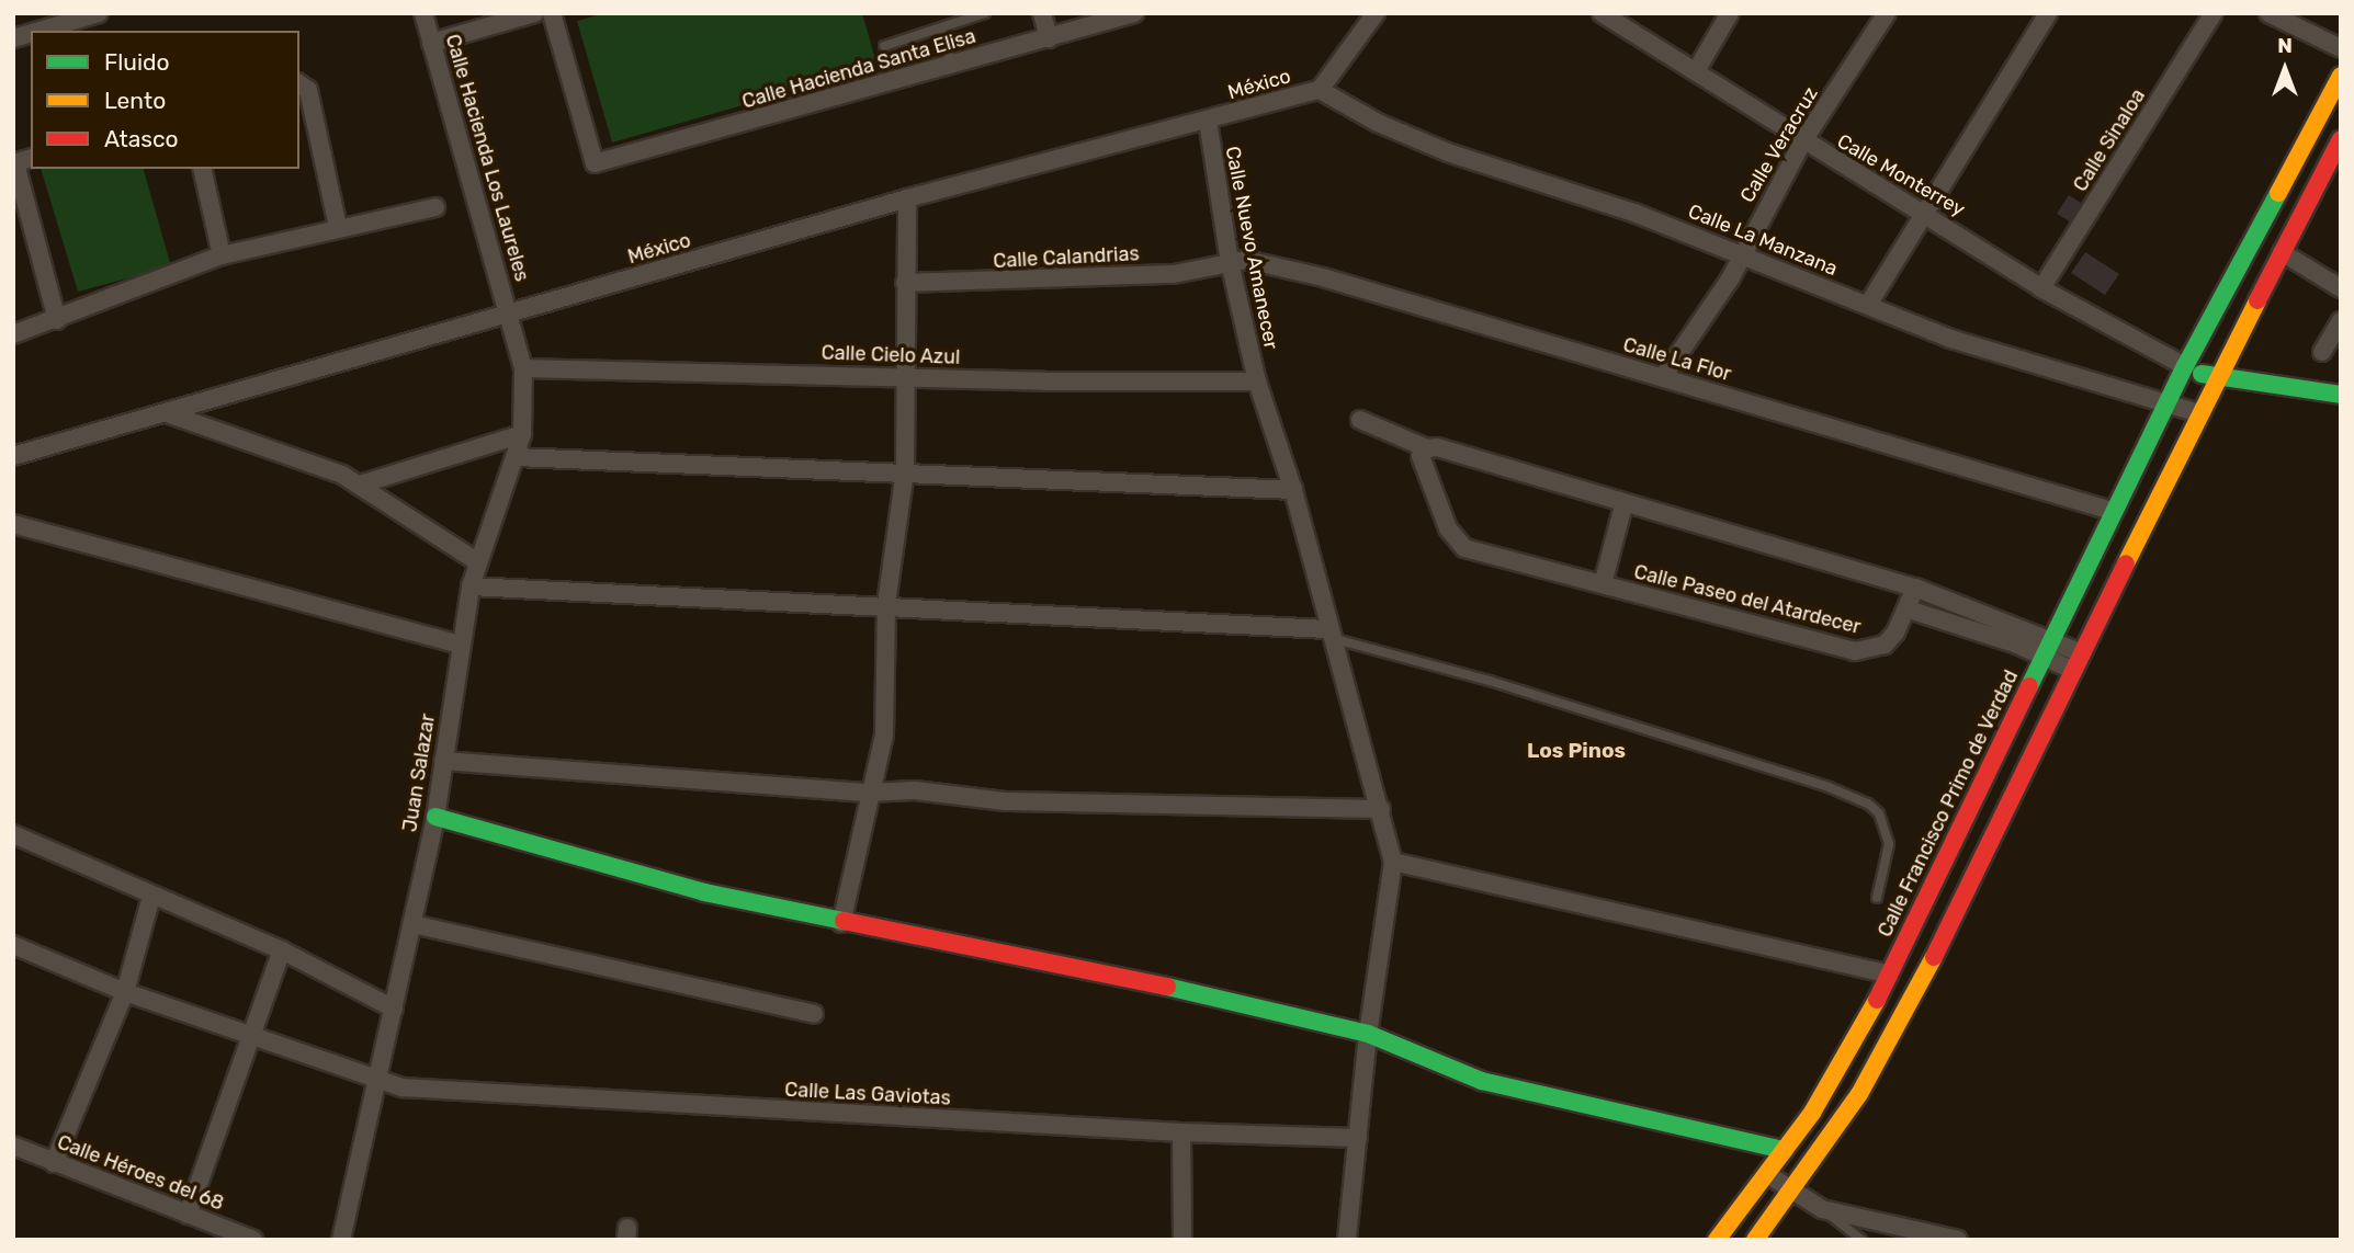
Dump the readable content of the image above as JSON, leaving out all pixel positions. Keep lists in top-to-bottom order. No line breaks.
{"streets":{"main road":["Calle Francisco Primo de Verdad"],"street":["Calle Hacienda Santa Elisa","México","Calle Sinaloa","Calle Veracruz","Calle Hacienda Los Laureles","Calle Monterrey","Calle La Manzana","Calle Nuevo Amanecer","Calle Calandrias","Calle Cielo Azul","Calle La Flor","Calle Paseo del Atardecer","Juan Salazar","Calle Las Gaviotas","Calle Héroes del 68"]},"crossings":[["México","Calle Hacienda Los Laureles"],["México","Calle La Manzana"],["México","Calle Nuevo Amanecer"],["México","Juan Salazar"],["Calle Sinaloa","Calle Monterrey"],["Calle Veracruz","Calle Monterrey"],["Calle Veracruz","Calle La Manzana"],["Calle Veracruz","Calle La Flor"],["Calle Hacienda Los Laureles","Juan Salazar"],["Calle Monterrey","Calle Francisco Primo de Verdad"],["Calle La Manzana","Calle Francisco Primo de Verdad"],["Calle Nuevo Amanecer","Calle Calandrias"],["Calle Nuevo Amanecer","Calle Cielo Azul"],["Calle Nuevo Amanecer","Calle La Flor"],["Calle Calandrias","Calle La Flor"],["Calle Cielo Azul","Juan Salazar"],["Calle La Flor","Calle Francisco Primo de Verdad"],["Juan Salazar","Calle Las Gaviotas"]],"districts":["Los Pinos"],"legend":["Fluido","Lento","Atasco"],"north":"top"}
